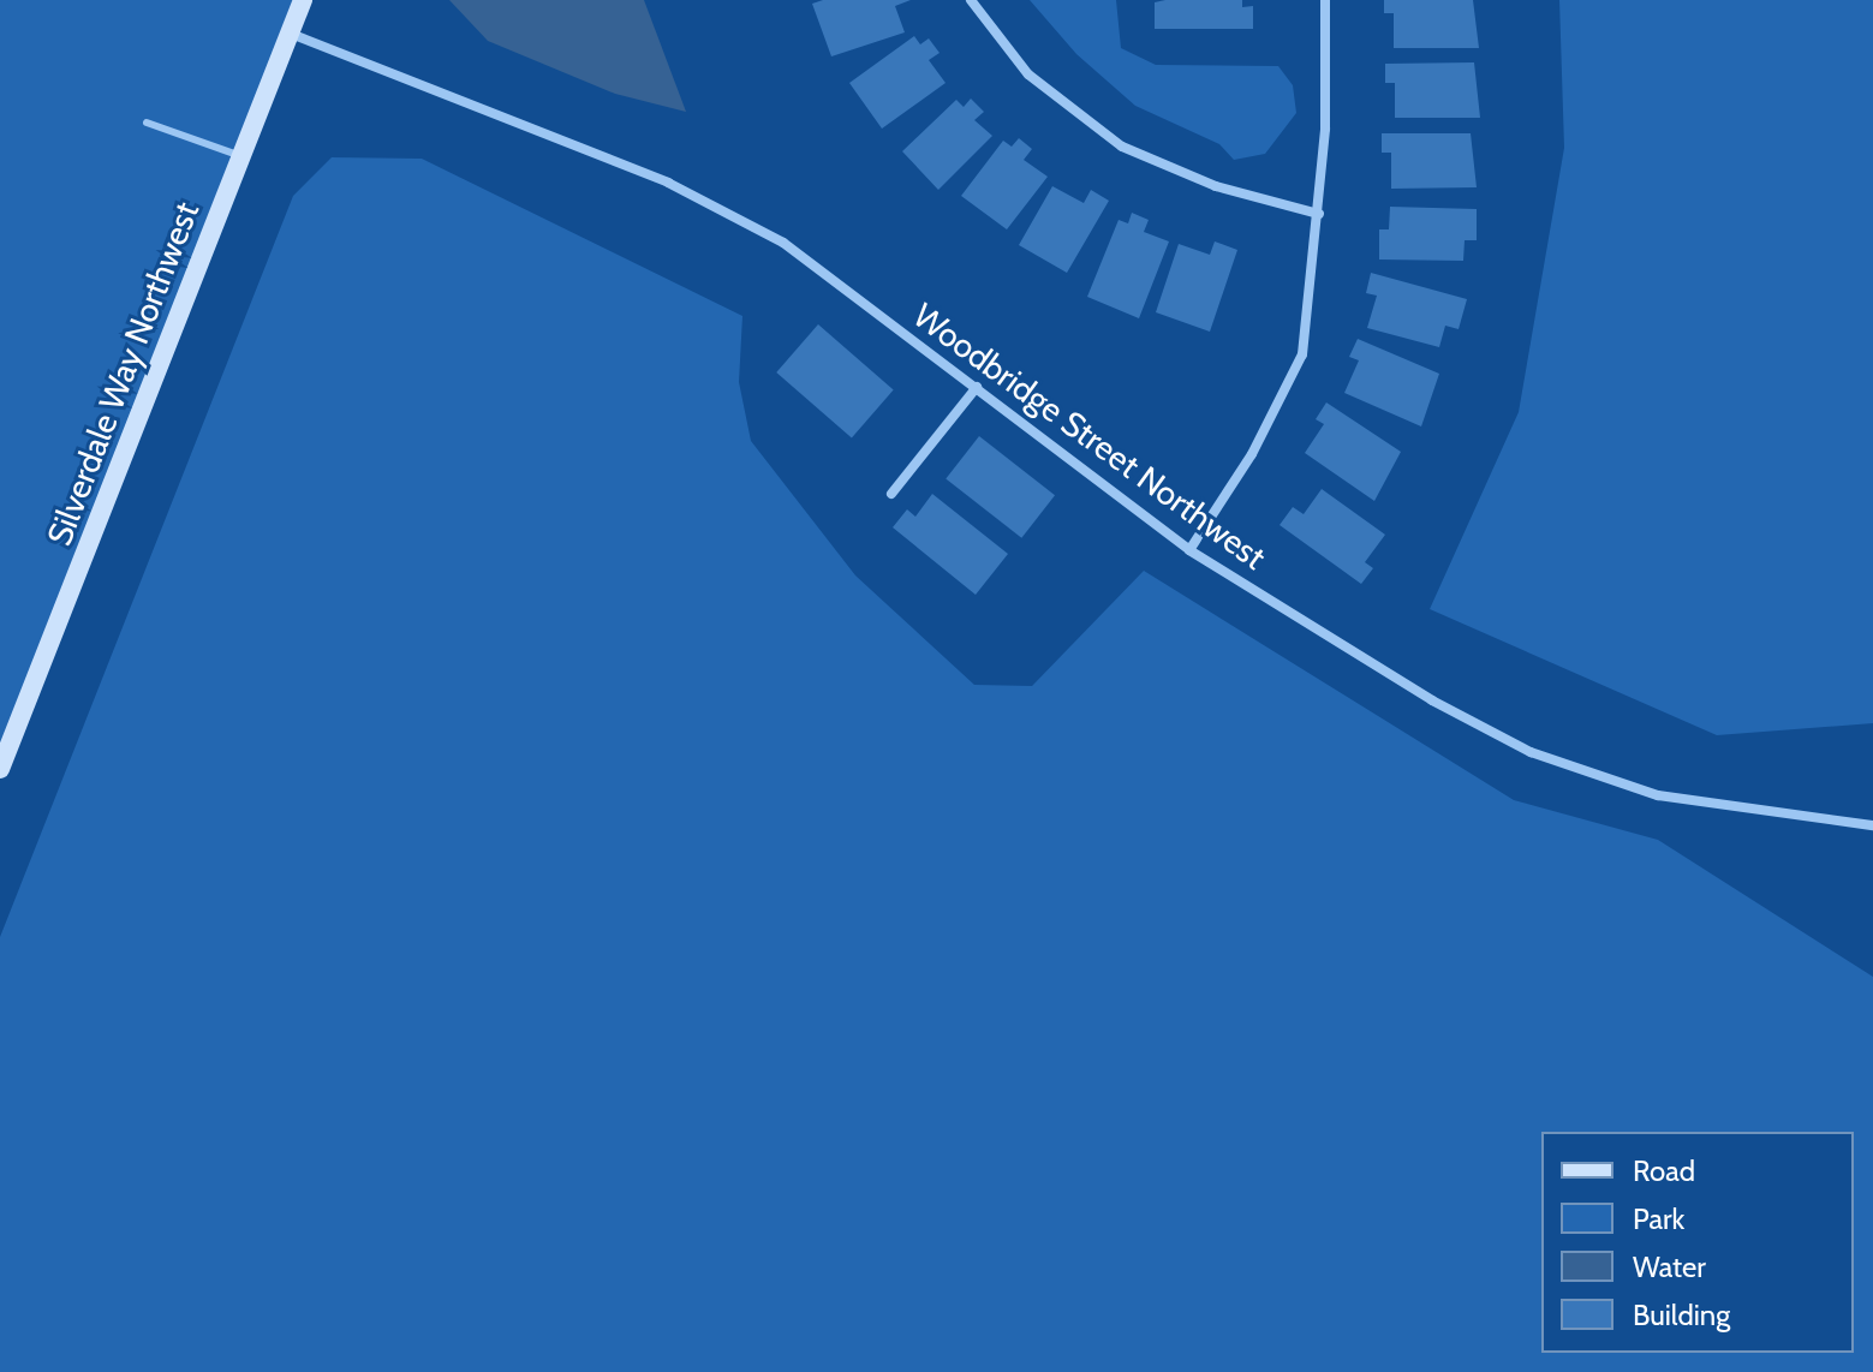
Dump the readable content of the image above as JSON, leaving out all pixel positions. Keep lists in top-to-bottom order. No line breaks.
{"streets":{"main road":["Silverdale Way Northwest"],"street":["Woodbridge Street Northwest"]},"crossings":[["Silverdale Way Northwest","Woodbridge Street Northwest"]],"legend":["Road","Park","Water","Building"]}
